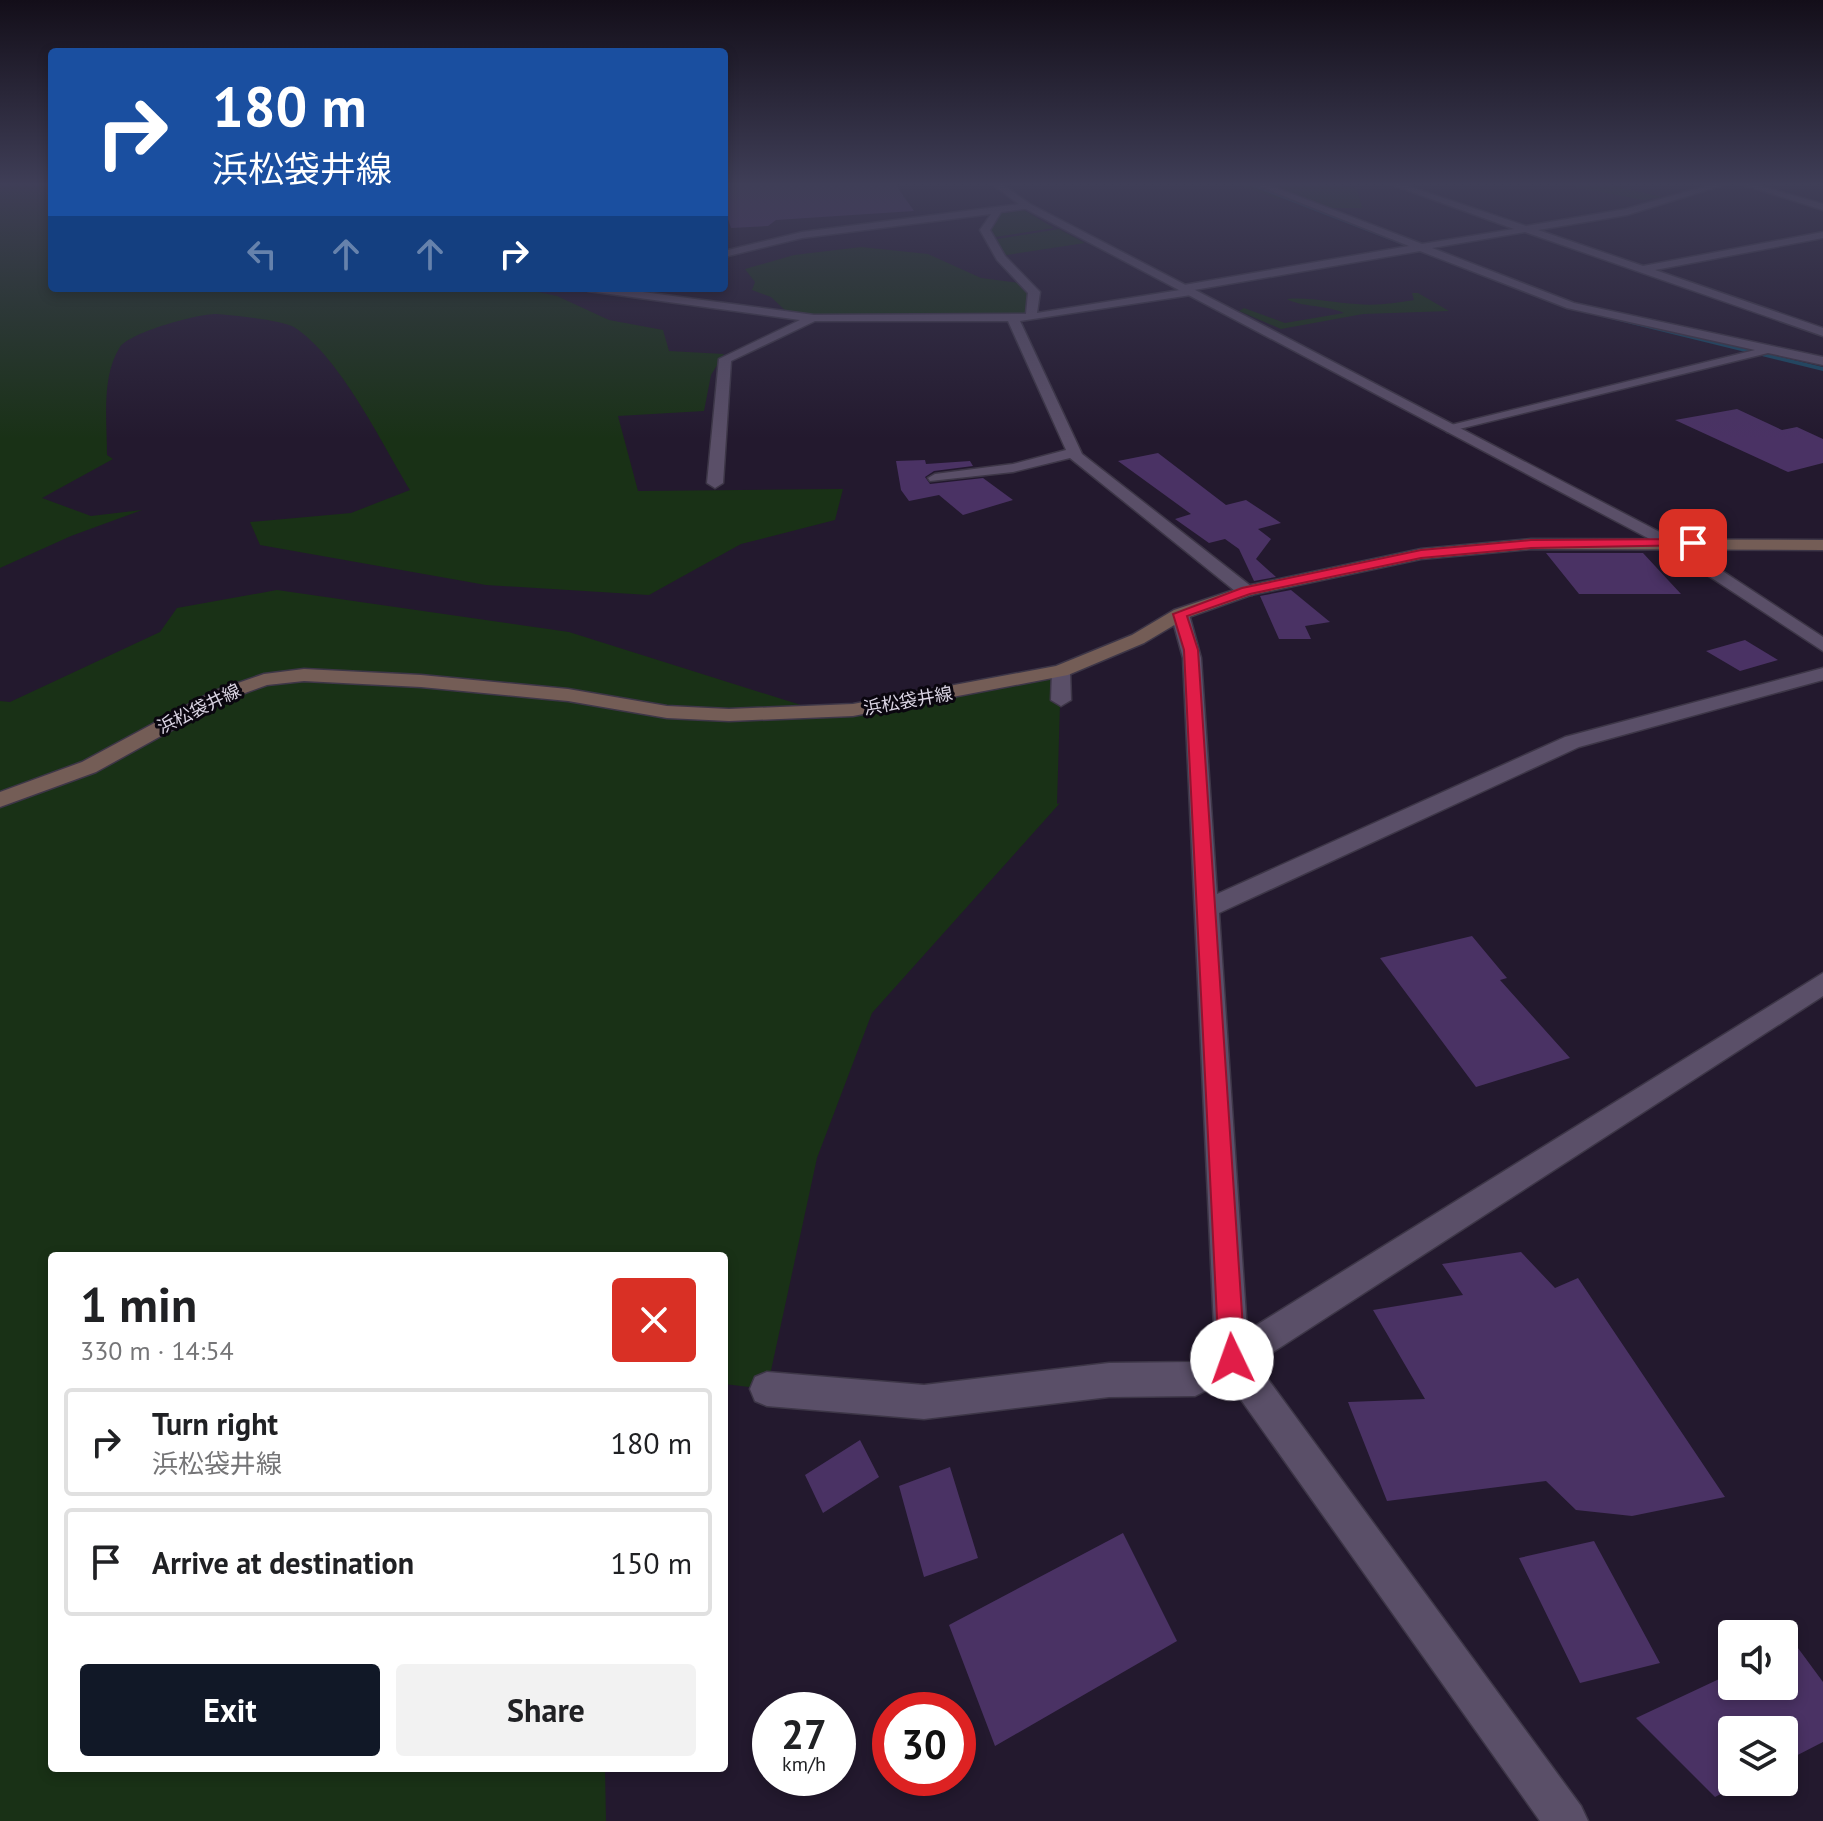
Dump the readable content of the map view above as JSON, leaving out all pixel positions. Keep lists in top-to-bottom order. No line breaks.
{"streets":{"main road":["浜松袋井線"]},"page":{"turn":["180 m","浜松袋井線"],"heading":["1 min","330 m · 14:54"],"list":[{"name":"Turn right","note":"浜松袋井線","value":"180 m"},{"name":"Arrive at destination","value":"150 m"}],"buttons":["Exit","Share"],"speed":"27 km/h","limit":"30"}}
